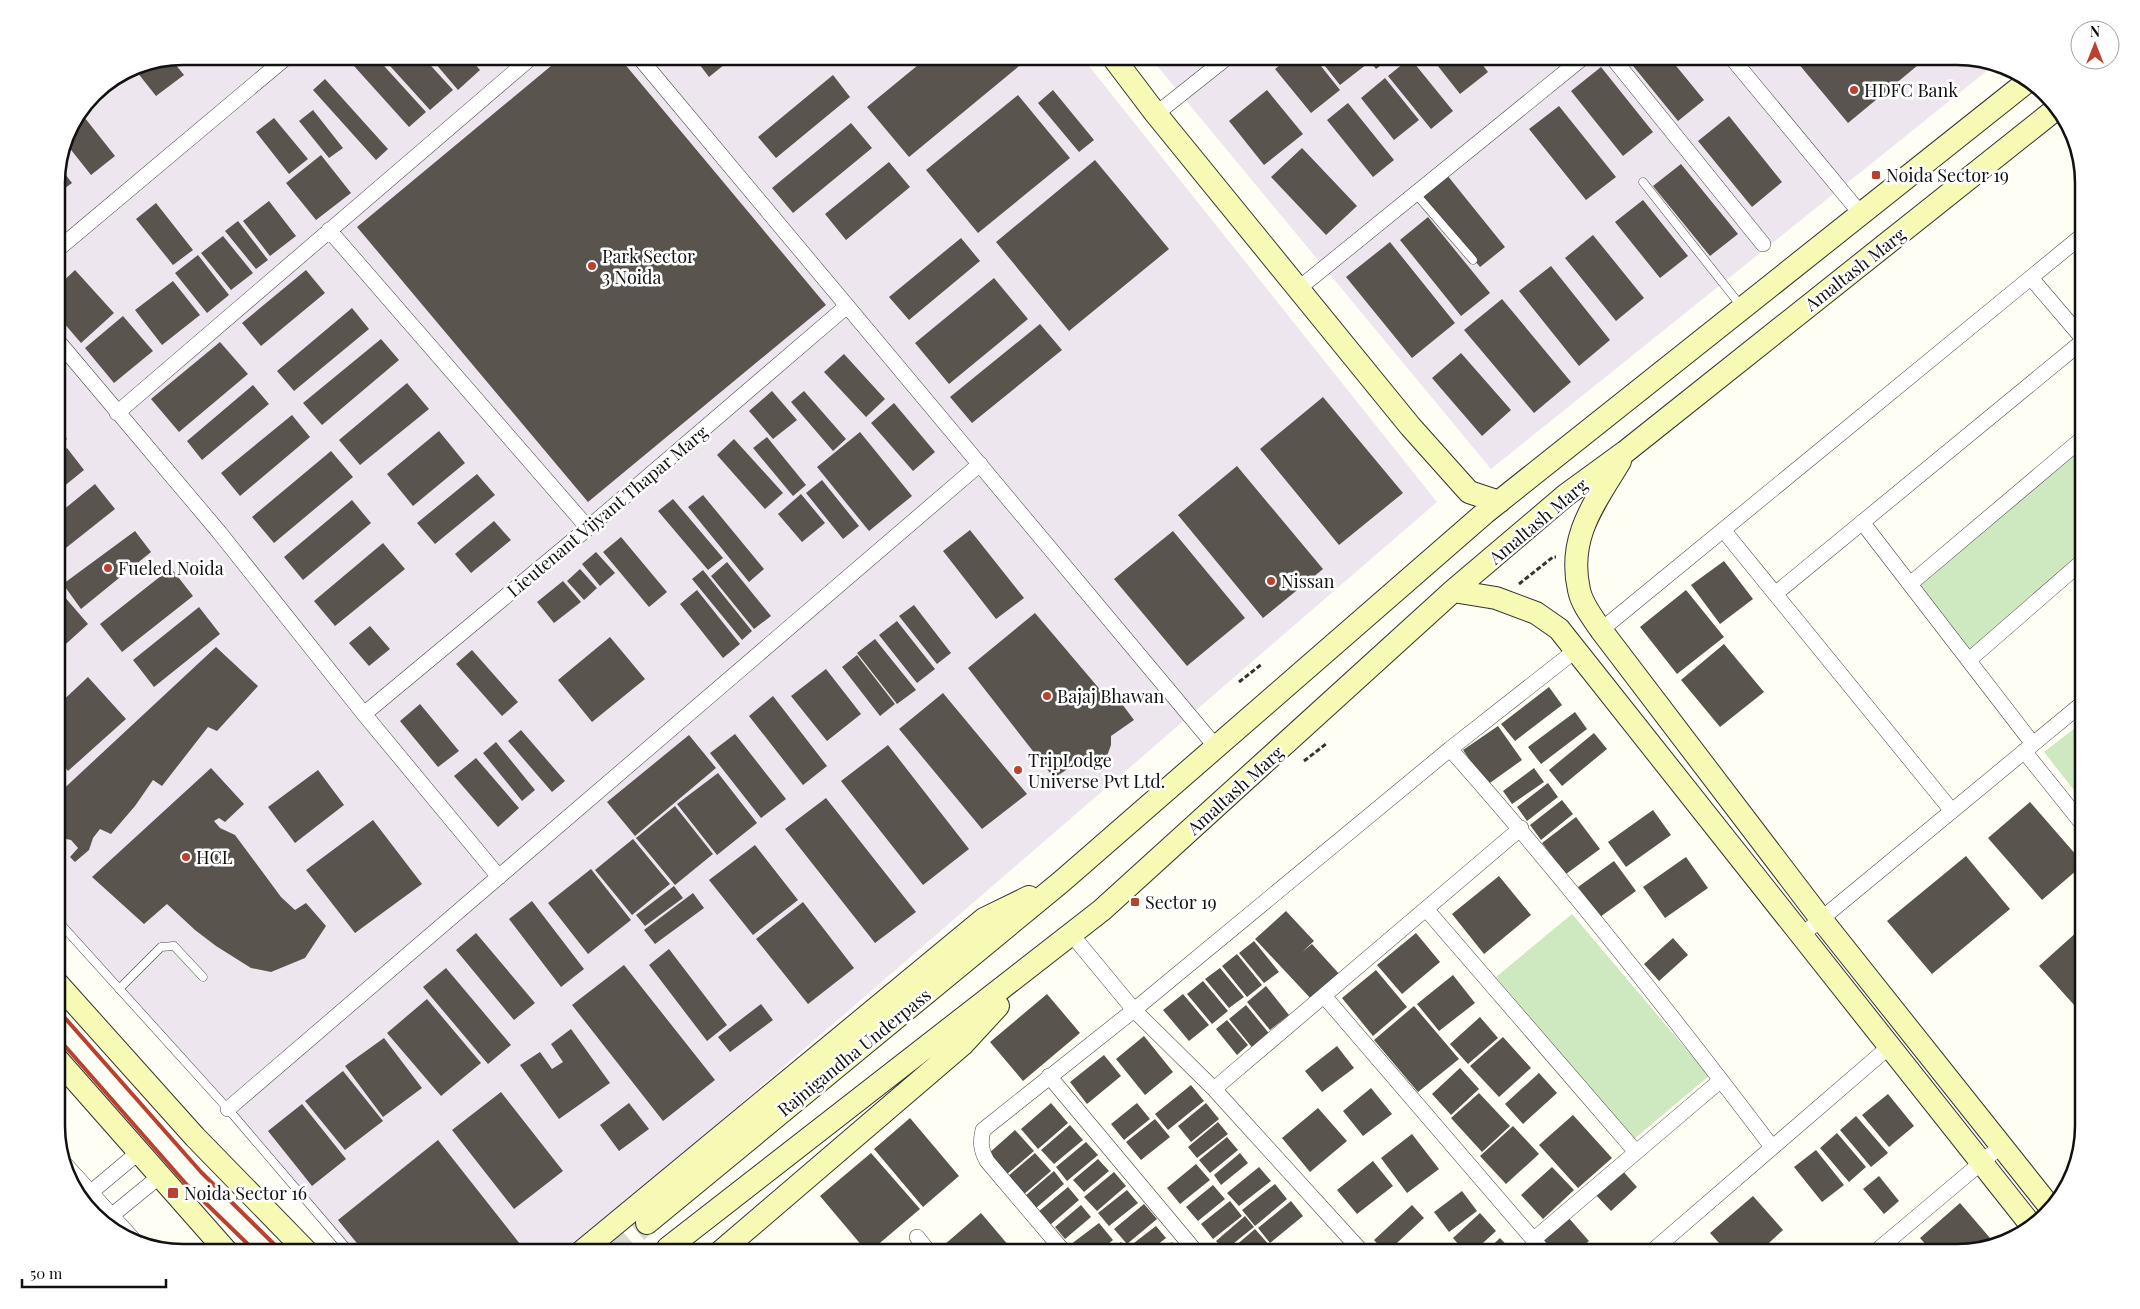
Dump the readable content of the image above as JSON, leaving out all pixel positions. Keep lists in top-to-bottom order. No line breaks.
{"streets":{"main road":["Amaltash Marg","Rajnigandha Underpass"],"street":["Lieutenant Vijyant Thapar Marg"]},"places":{"other":["HDFC Bank","Park Sector 3 Noida","Fueled Noida","Nissan","Bajaj Bhawan","TripLodge Universe Pvt Ltd.","HCL"],"transit":["Noida Sector 19","Sector 19","Noida Sector 16"]},"scale_bar":"50 m","north":"top"}
